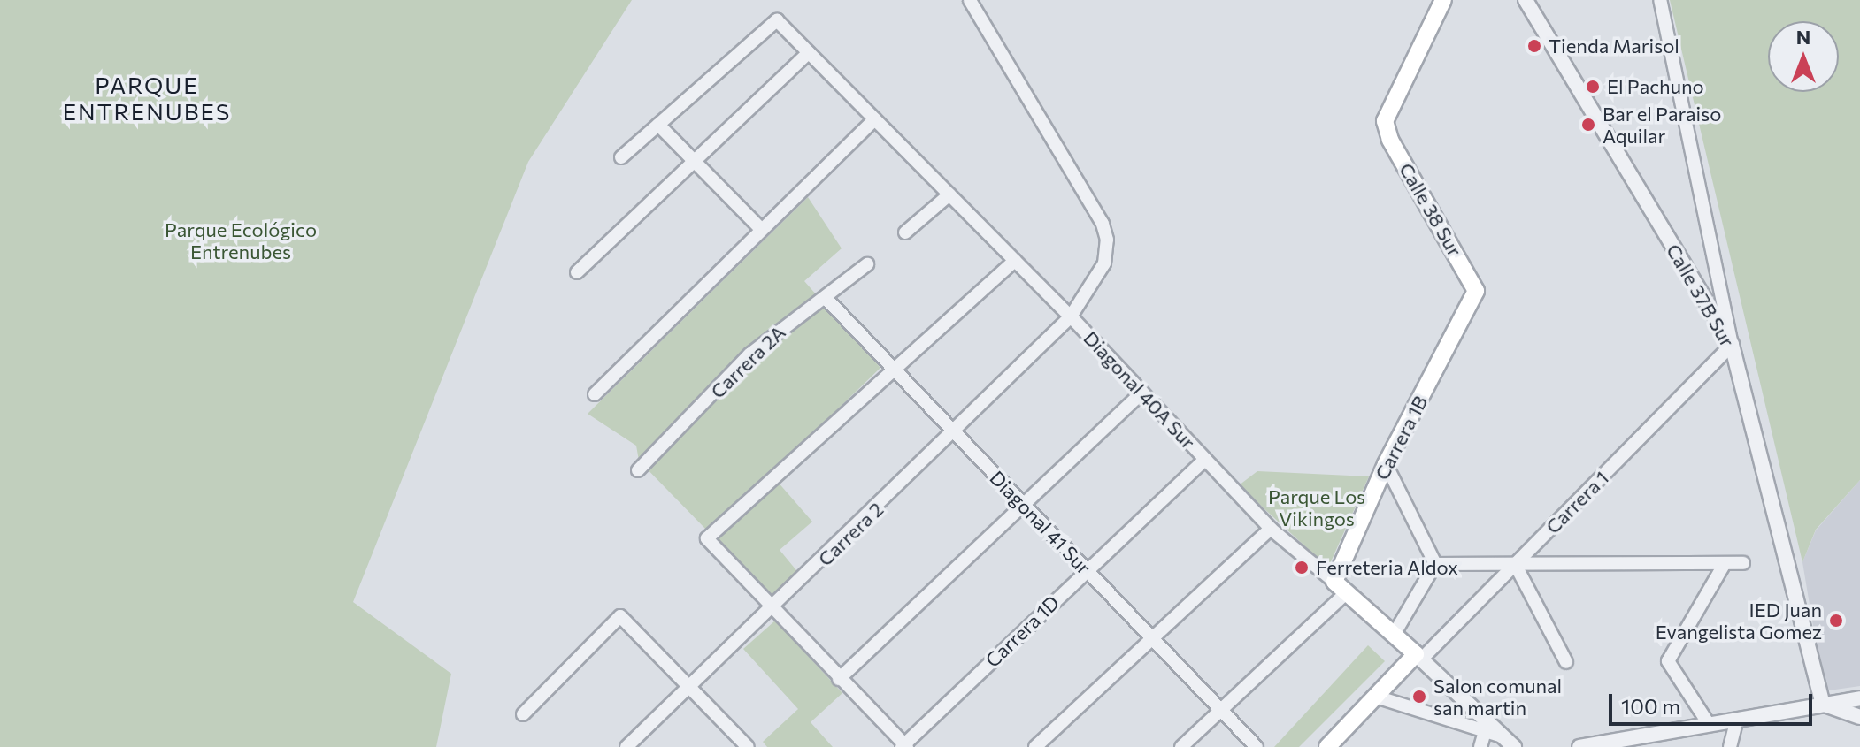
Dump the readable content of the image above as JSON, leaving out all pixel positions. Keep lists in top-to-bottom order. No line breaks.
{"streets":{"main road":["Calle 38 Sur","Diagonal 40A Sur","Carrera 1B"],"street":["Calle 37B Sur","Carrera 2A","Carrera 1","Diagonal 41 Sur","Carrera 2","Carrera 1D"]},"crossings":[["Calle 38 Sur","Carrera 1B"],["Calle 37B Sur","Carrera 1"],["Carrera 2A","Diagonal 41 Sur"],["Diagonal 40A Sur","Carrera 1B"],["Diagonal 40A Sur","Carrera 1"],["Diagonal 40A Sur","Carrera 2"],["Diagonal 40A Sur","Carrera 1D"],["Carrera 1B","Diagonal 41 Sur"],["Diagonal 41 Sur","Carrera 2"],["Diagonal 41 Sur","Carrera 1D"]],"districts":["PARQUE ENTRENUBES"],"parks":["Parque Ecológico Entrenubes","Parque Los Vikingos"],"places":["Tienda Marisol","El Pachuno","Bar el Paraiso Aquilar","Ferreteria Aldox","IED Juan Evangelista Gomez","Salon comunal san martin"],"scale_bar":"100 m","north":"top"}
